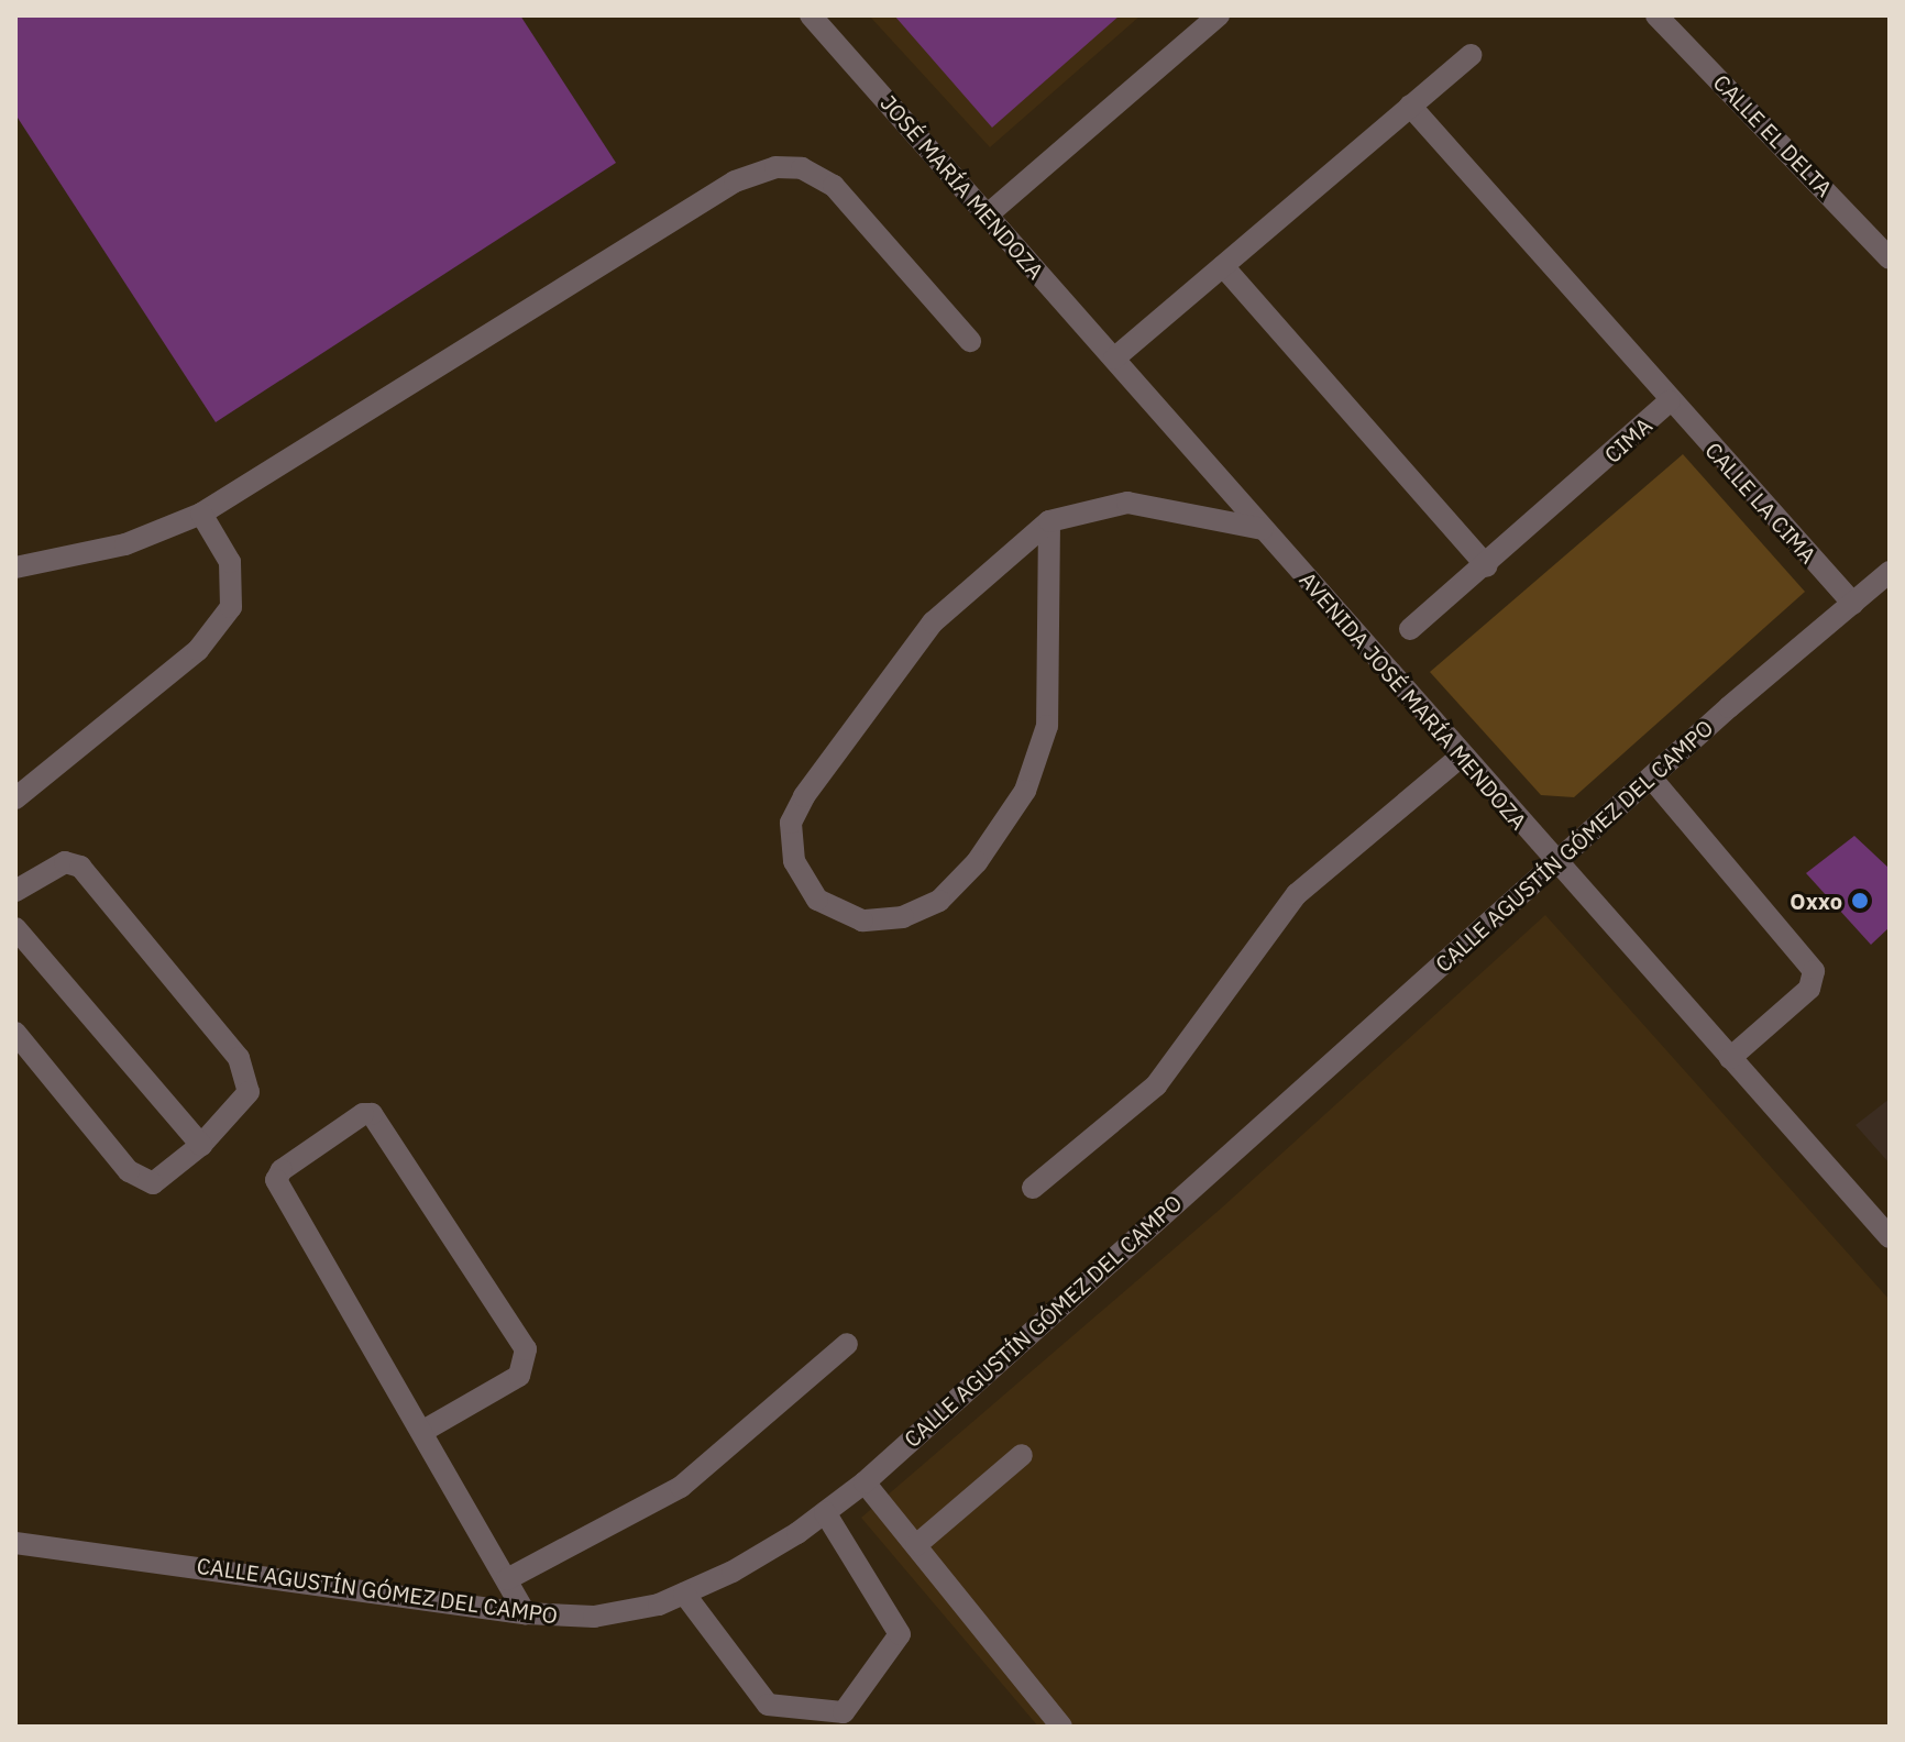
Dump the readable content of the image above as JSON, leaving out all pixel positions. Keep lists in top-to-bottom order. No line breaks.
{"streets":{"street":["CALLE EL DELTA","JOSÉ MARÍA MENDOZA","CIMA","CALLE LA CIMA","AVENIDA JOSÉ MARÍA MENDOZA","CALLE AGUSTÍN GÓMEZ DEL CAMPO"]},"crossings":[["JOSÉ MARÍA MENDOZA","AVENIDA JOSÉ MARÍA MENDOZA"],["CIMA","CALLE LA CIMA"],["CALLE LA CIMA","CALLE AGUSTÍN GÓMEZ DEL CAMPO"],["AVENIDA JOSÉ MARÍA MENDOZA","CALLE AGUSTÍN GÓMEZ DEL CAMPO"]],"places":["Oxxo"]}
